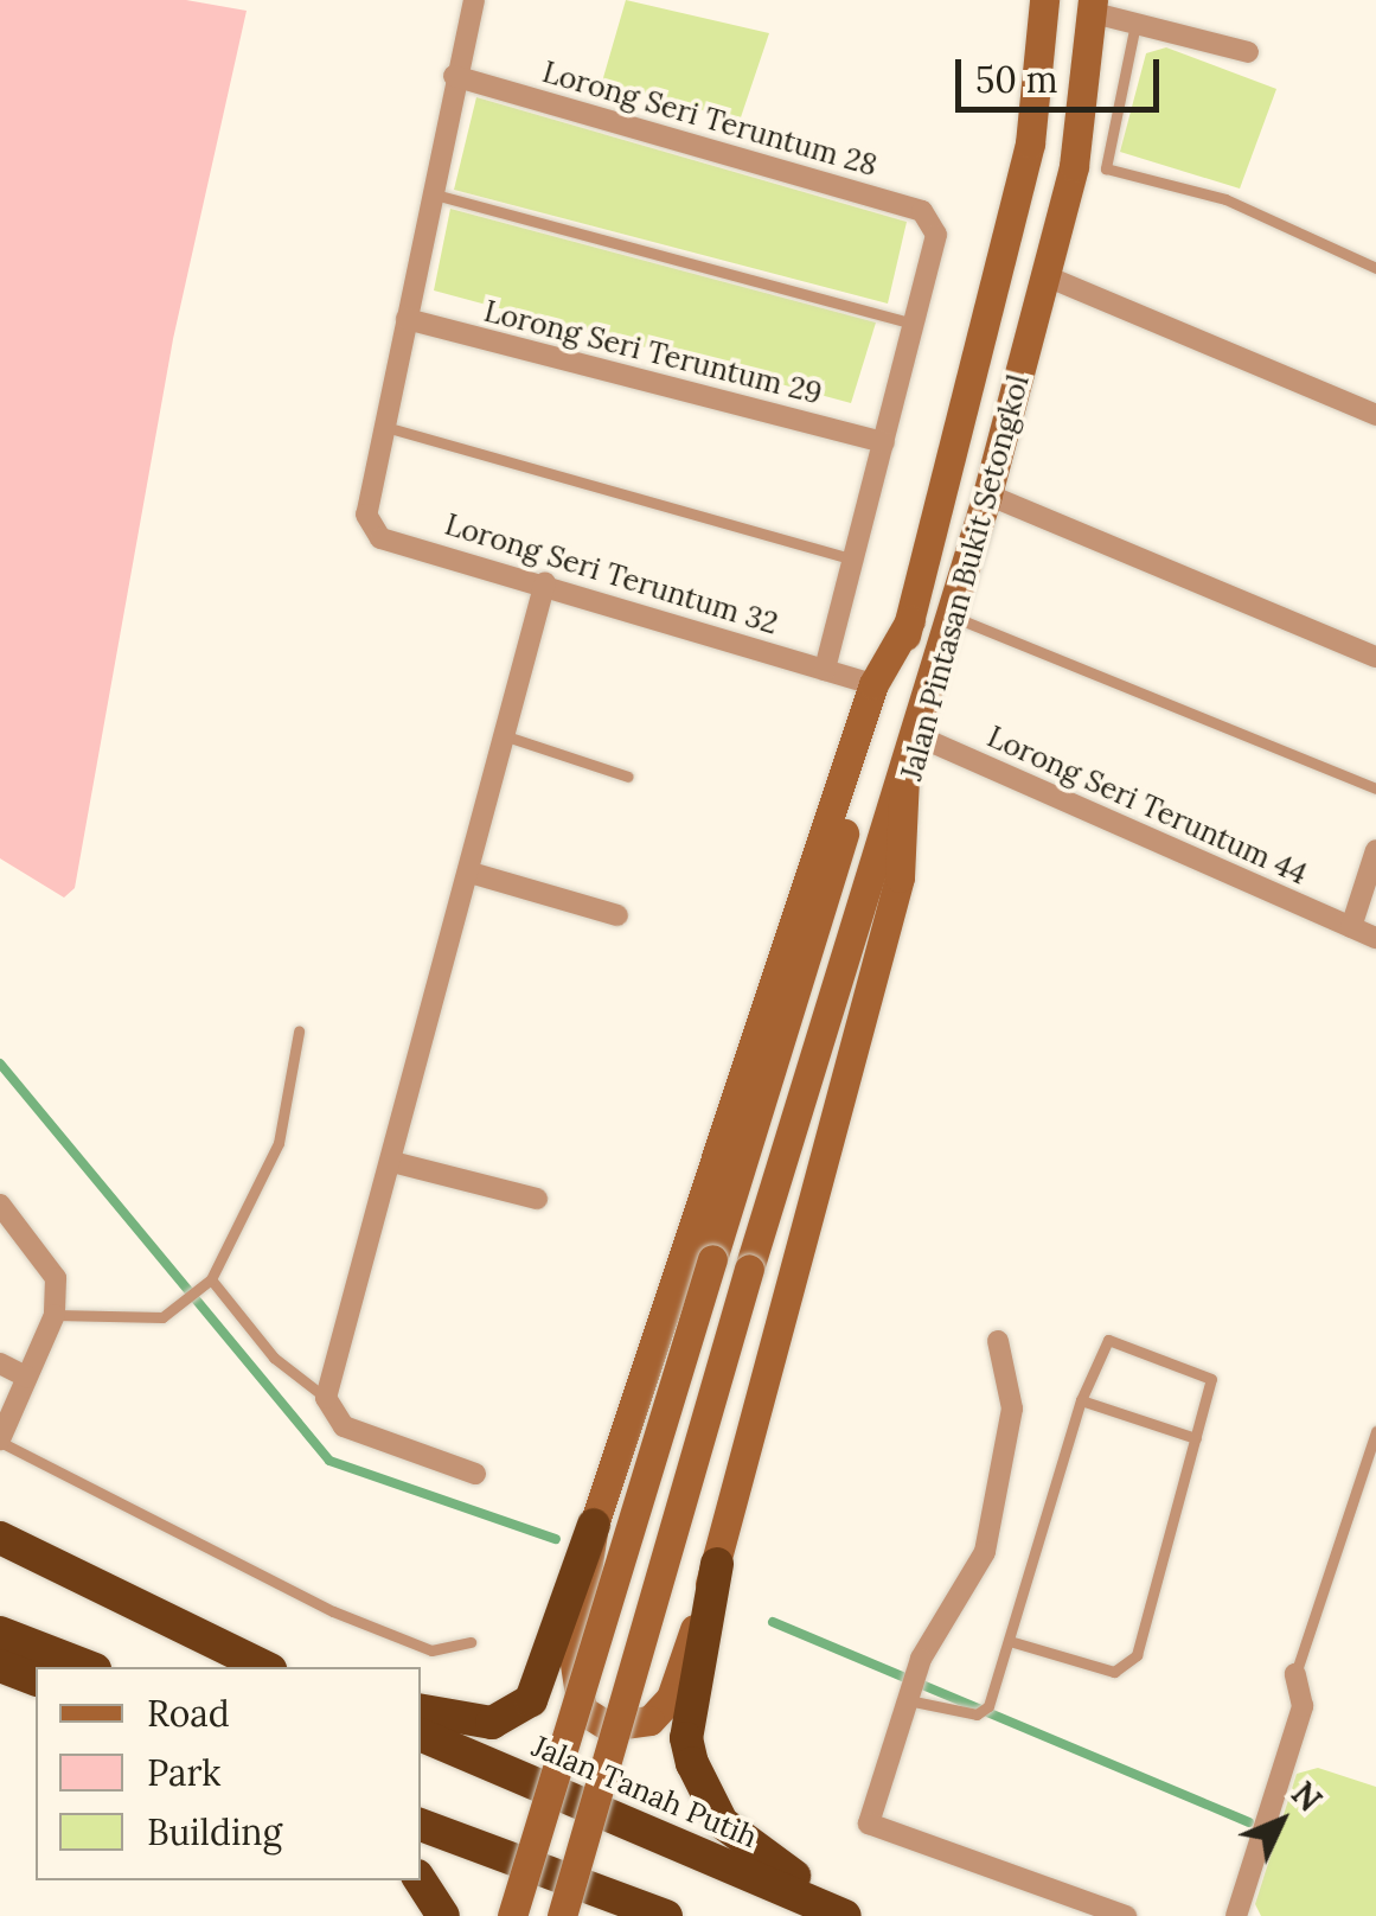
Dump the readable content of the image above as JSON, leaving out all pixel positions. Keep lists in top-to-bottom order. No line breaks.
{"streets":{"highway":["Jalan Tanah Putih"],"main road":["Jalan Pintasan Bukit Setongkol"],"street":["Lorong Seri Teruntum 28","Lorong Seri Teruntum 29","Lorong Seri Teruntum 32","Lorong Seri Teruntum 44"]},"crossings":[["Lorong Seri Teruntum 32","Jalan Pintasan Bukit Setongkol"],["Jalan Pintasan Bukit Setongkol","Lorong Seri Teruntum 44"]],"legend":["Road","Park","Building"],"scale_bar":"50 m","north":"top right"}
